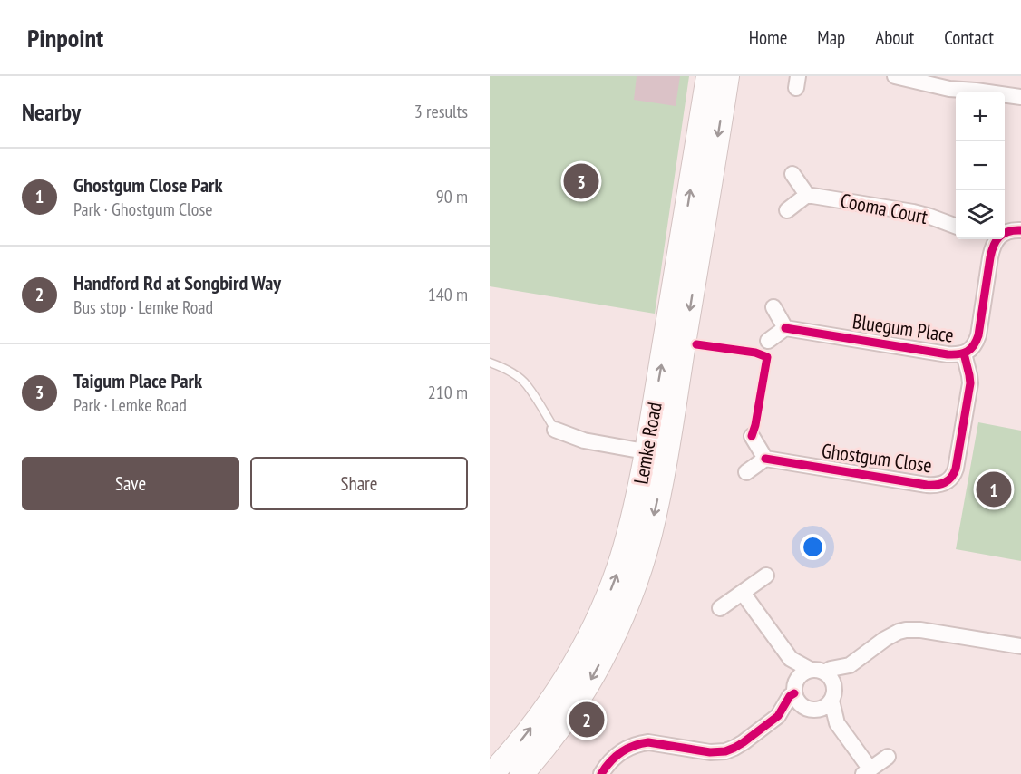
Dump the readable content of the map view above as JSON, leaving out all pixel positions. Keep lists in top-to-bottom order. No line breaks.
{"streets":{"main road":["Lemke Road"],"street":["Cooma Court","Bluegum Place","Ghostgum Close"]},"crossings":[["Bluegum Place","Ghostgum Close"]],"page":{"header":"Pinpoint","nav":["Home","Map","About","Contact"],"heading":["Nearby","3 results"],"map_buttons":["+","−"],"list":[{"mark":"1","name":"Ghostgum Close Park","note":"Park · Ghostgum Close","value":"90 m"},{"mark":"2","name":"Handford Rd at Songbird Way","note":"Bus stop · Lemke Road","value":"140 m"},{"mark":"3","name":"Taigum Place Park","note":"Park · Lemke Road","value":"210 m"}],"pins":["3","1","2"],"buttons":["Save","Share"]}}
